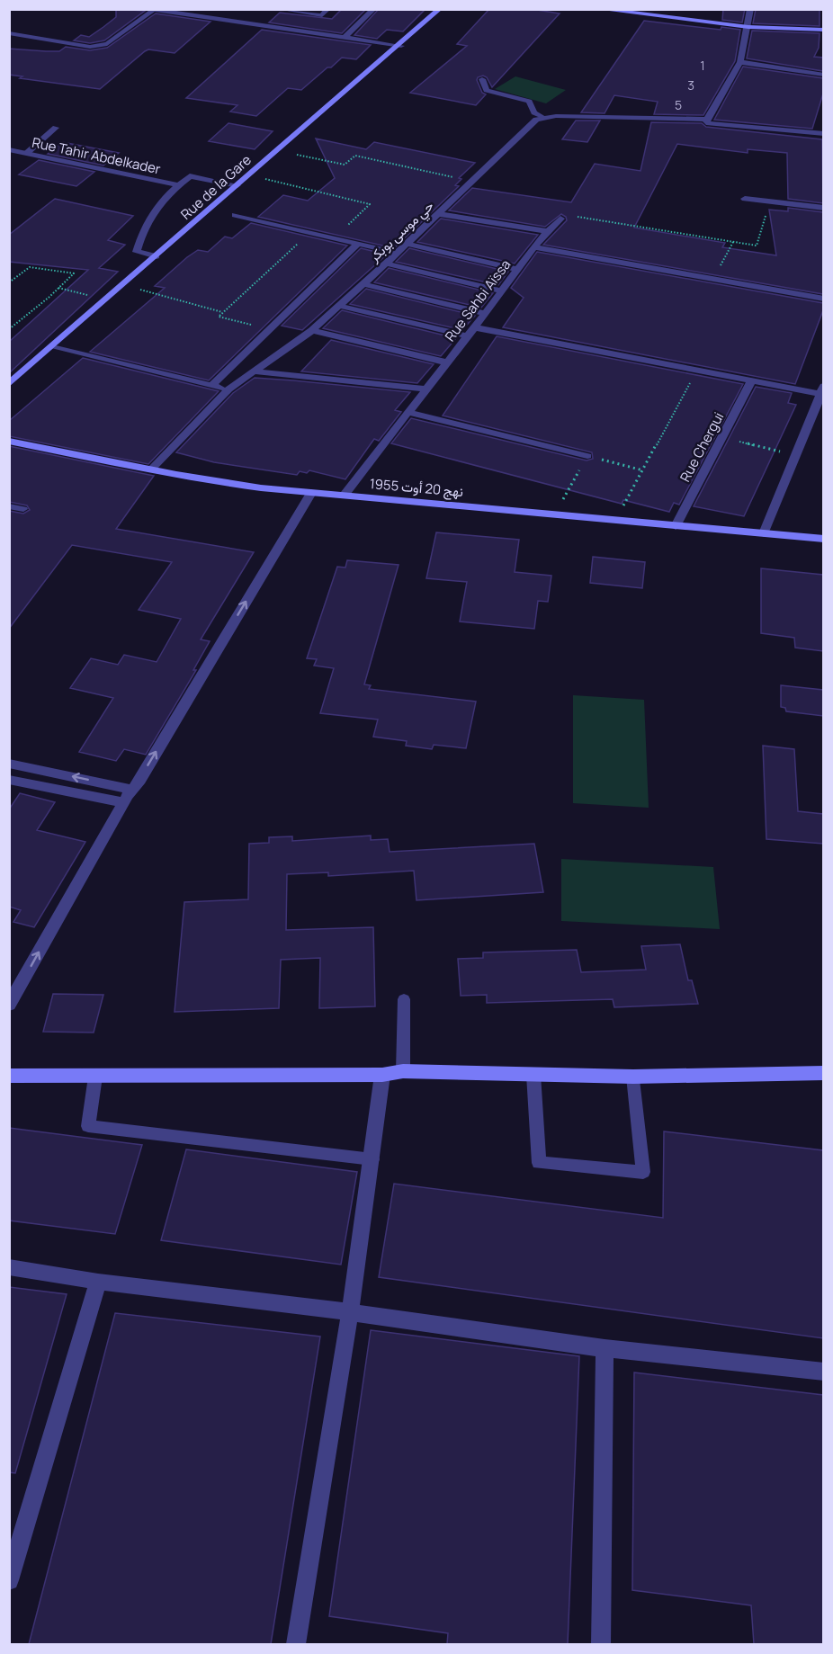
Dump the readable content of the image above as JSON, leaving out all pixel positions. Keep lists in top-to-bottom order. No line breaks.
{"streets":{"street":["Rue Tahir Abdelkader","Rue de la Gare","حي موسى بوبكر","Rue Sahbi Aïssa","Rue Chergui","نهج 20 أوت 1955"]},"crossings":[["حي موسى بوبكر","نهج 20 أوت 1955"],["Rue Sahbi Aïssa","نهج 20 أوت 1955"],["Rue Chergui","نهج 20 أوت 1955"]],"house_numbers":["1","3","5"]}
